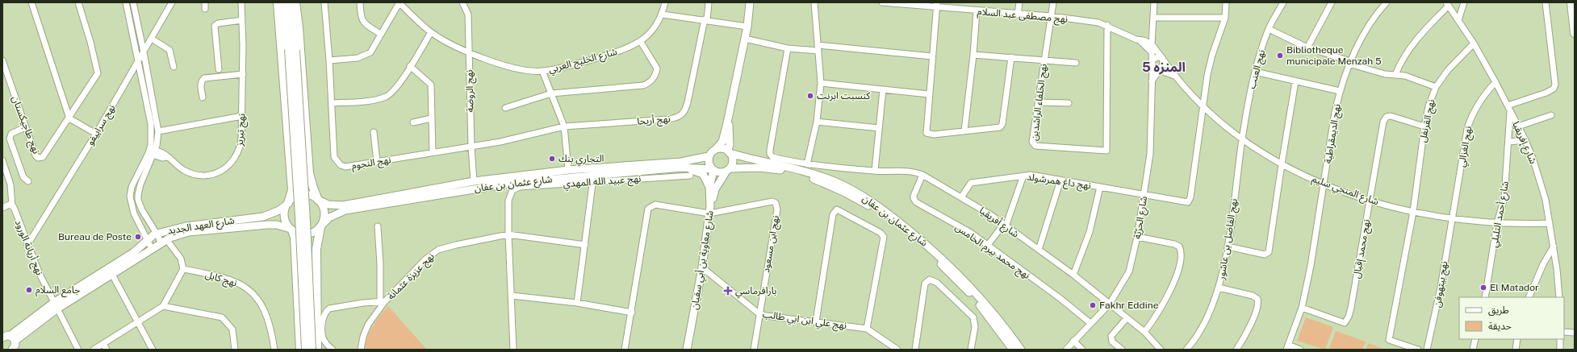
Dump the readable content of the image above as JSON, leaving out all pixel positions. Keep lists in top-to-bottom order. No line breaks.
{"streets":{"main road":["شارع عثمان بن عفان","شارع العهد الجديد","شارع معاوية بن أبي سفيان"],"street":["نهج مصطفى عبد السلام","شارع الخليج العربي","نهج العنب","نهج الروضة","نهج الخلفاء الراشدين","نهج أريحا","نهج القرنفل","نهج طاجيكستان","نهج سراييفو","نهج تبريز","نهج الديمقراطية","شارع إفريقيا","نهج الغزالي","نهج النجوم","نهج عبيد الله المهدي","نهج داغ همرشولد","شارع المنجي سليم","شارع أحمد التليلي","شارع الحرّيّة","شارع أفريقيا","نهج الفاضل بن عاشور","نهج ابن مسعود","نهج أريانة الورود","نهج محمد إقبال","نهج محمد بيرم الخامس","نهج عزيزة عثمانة","نهج كابل","نهج بيتهوفن","نهج علي ابن ابي طالب"]},"crossings":[["نهج مصطفى عبد السلام","نهج الخلفاء الراشدين"],["شارع الخليج العربي","نهج الروضة"],["نهج العنب","شارع المنجي سليم"],["نهج العنب","نهج الفاضل بن عاشور"],["نهج الروضة","نهج النجوم"],["نهج الروضة","شارع عثمان بن عفان"],["نهج أريحا","نهج النجوم"],["نهج القرنفل","شارع إفريقيا"],["نهج القرنفل","شارع المنجي سليم"],["نهج القرنفل","نهج محمد إقبال"],["نهج سراييفو","نهج أريانة الورود"],["نهج الديمقراطية","شارع المنجي سليم"],["نهج الديمقراطية","نهج محمد إقبال"],["شارع إفريقيا","نهج الغزالي"],["شارع إفريقيا","شارع المنجي سليم"],["شارع إفريقيا","شارع أحمد التليلي"],["نهج الغزالي","شارع المنجي سليم"],["نهج الغزالي","نهج بيتهوفن"],["نهج عبيد الله المهدي","شارع عثمان بن عفان"],["نهج داغ همرشولد","شارع المنجي سليم"],["نهج داغ همرشولد","شارع الحرّيّة"],["نهج داغ همرشولد","شارع أفريقيا"],["شارع عثمان بن عفان","شارع العهد الجديد"],["شارع عثمان بن عفان","شارع معاوية بن أبي سفيان"],["شارع المنجي سليم","شارع أحمد التليلي"],["شارع المنجي سليم","شارع الحرّيّة"],["شارع المنجي سليم","نهج الفاضل بن عاشور"],["شارع المنجي سليم","نهج محمد إقبال"],["شارع المنجي سليم","نهج بيتهوفن"],["شارع الحرّيّة","شارع أفريقيا"],["شارع الحرّيّة","نهج محمد بيرم الخامس"],["شارع أفريقيا","نهج محمد بيرم الخامس"],["شارع العهد الجديد","نهج أريانة الورود"],["نهج ابن مسعود","شارع معاوية بن أبي سفيان"],["نهج ابن مسعود","نهج علي ابن ابي طالب"],["شارع معاوية بن أبي سفيان","نهج علي ابن ابي طالب"]],"districts":["المنزه 5"],"places":{"other":["Bibliotheque municipale Menzah 5","كنسبت ابرنت","التجاري بنك","Bureau de Poste","El Matador","جامع السلام","Fakhr Eddine"],"health":["بارافرماسي"]},"legend":["طريق","حديقة"]}
